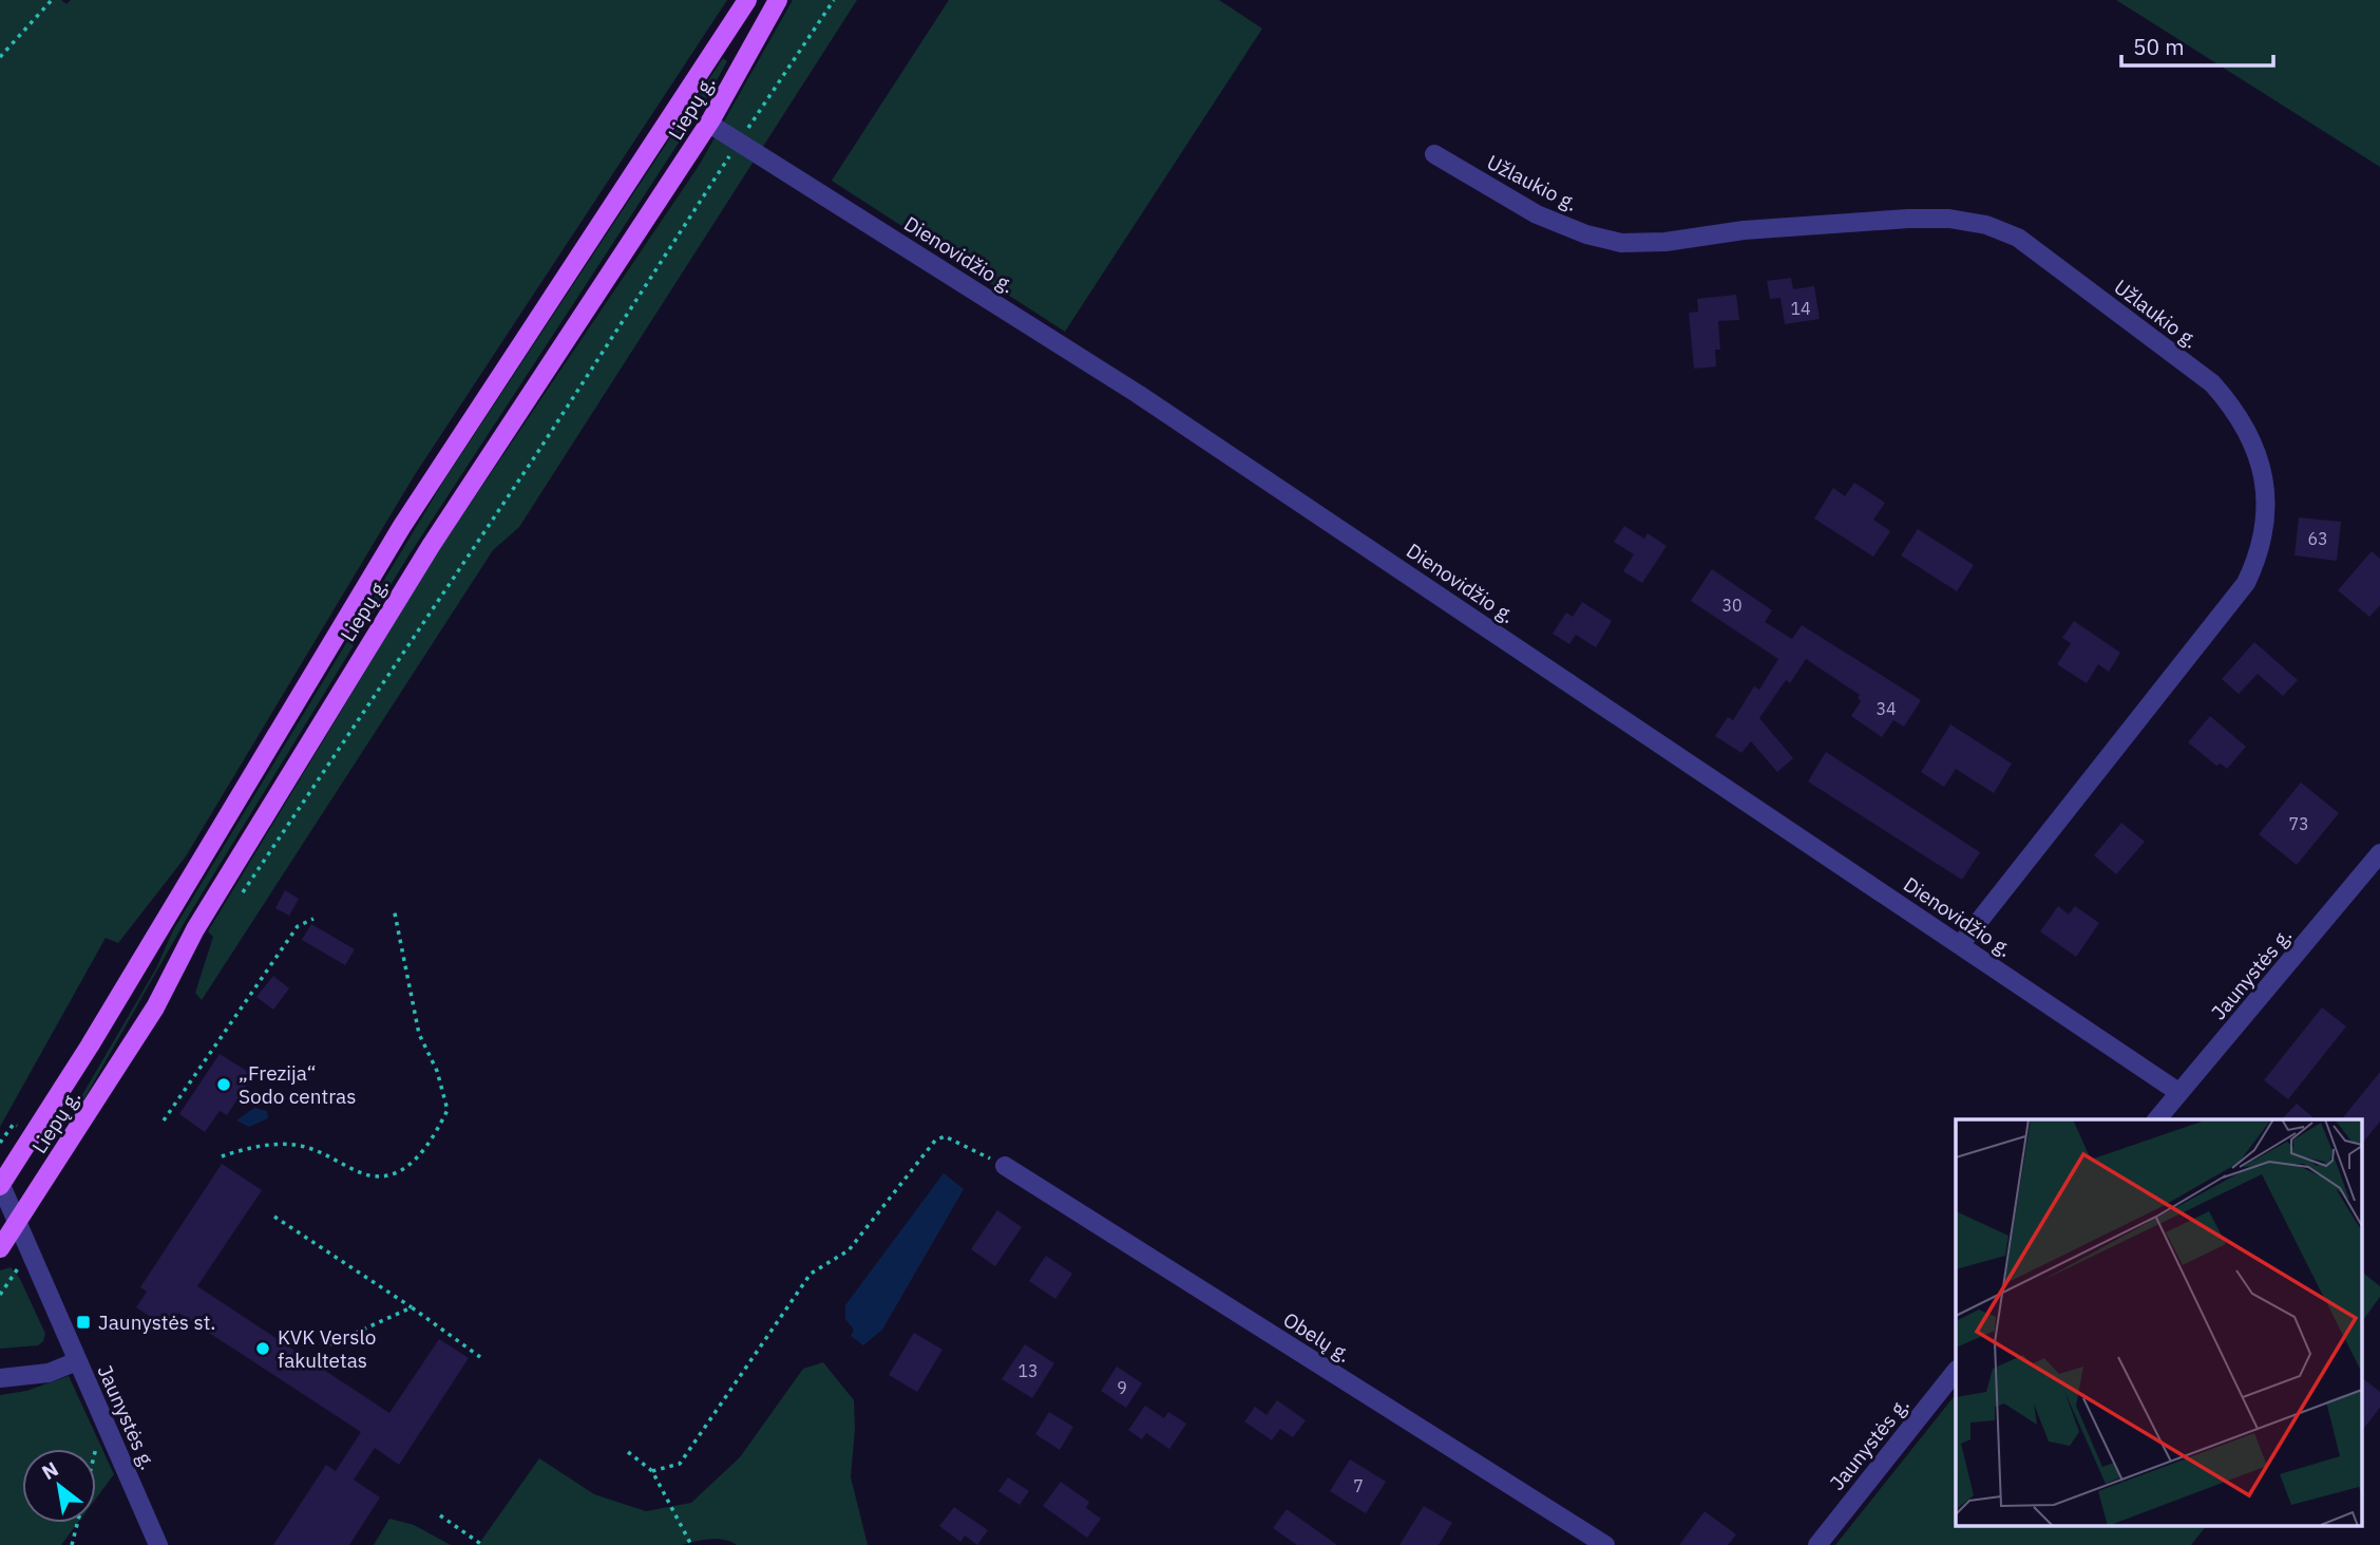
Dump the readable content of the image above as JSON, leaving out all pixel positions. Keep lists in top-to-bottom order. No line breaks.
{"streets":{"main road":["Liepų g."],"street":["Užlaukio g.","Dienovidžio g.","Jaunystės g.","Obelų g."]},"crossings":[["Liepų g.","Dienovidžio g."],["Liepų g.","Jaunystės g."],["Užlaukio g.","Dienovidžio g."],["Dienovidžio g.","Jaunystės g."]],"places":{"other":["„Frezija“ Sodo centras","KVK Verslo fakultetas"],"transit":["Jaunystės st."]},"house_numbers":["14","63","30","34","73","13","9","7"],"scale_bar":"50 m","north":"top left"}
